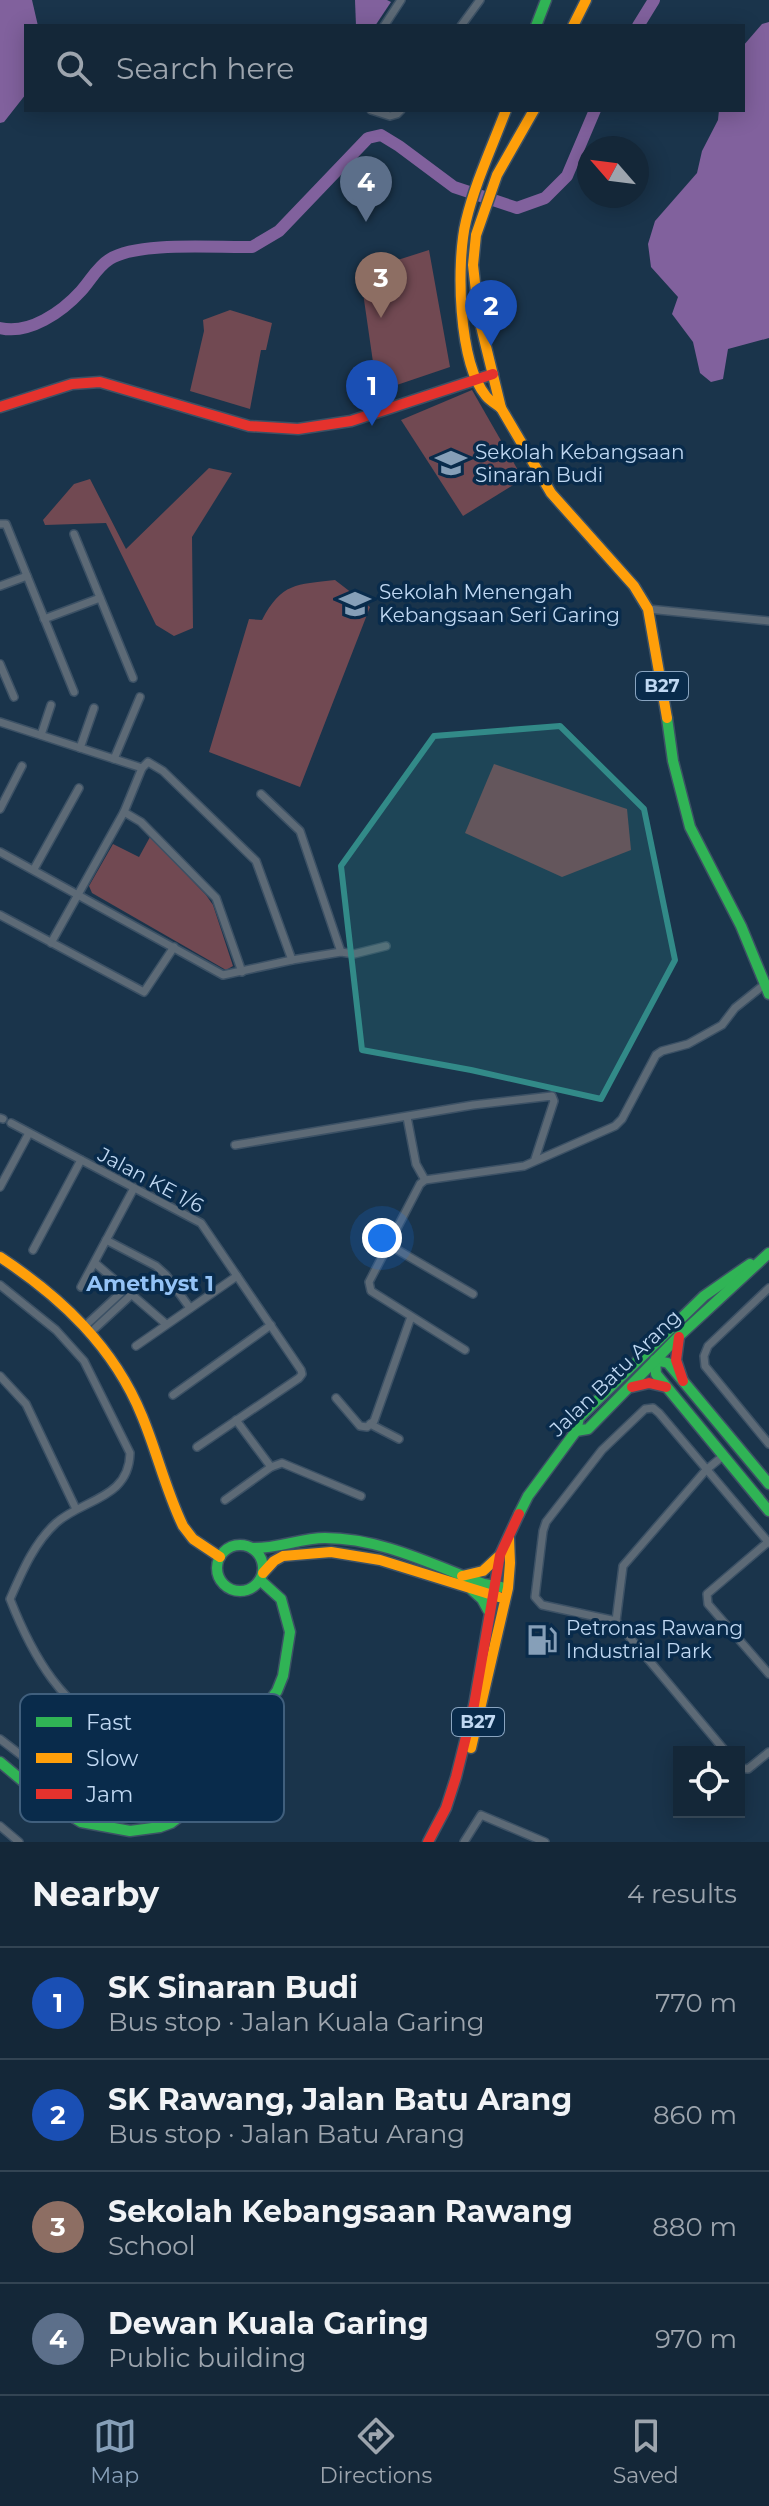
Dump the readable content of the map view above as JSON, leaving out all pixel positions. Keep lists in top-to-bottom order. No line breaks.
{"streets":{"main road":["B27","Jalan Batu Arang"],"street":["Jalan KE 1/6"]},"districts":["Amethyst 1"],"places":{"school or university":["Sekolah Kebangsaan Sinaran Budi","Sekolah Menengah Kebangsaan Seri Garing"],"fuel station":["Petronas Rawang Industrial Park"]},"legend":["Fast","Slow","Jam"],"north":"top left","page":{"search":"Search here","pins":["4","3","2","1"],"heading":["Nearby","4 results"],"list":[{"mark":"1","name":"SK Sinaran Budi","note":"Bus stop · Jalan Kuala Garing","value":"770 m"},{"mark":"2","name":"SK Rawang, Jalan Batu Arang","note":"Bus stop · Jalan Batu Arang","value":"860 m"},{"mark":"3","name":"Sekolah Kebangsaan Rawang","note":"School","value":"880 m"},{"mark":"4","name":"Dewan Kuala Garing","note":"Public building","value":"970 m"}],"nav":["Map","Directions","Saved"]}}
